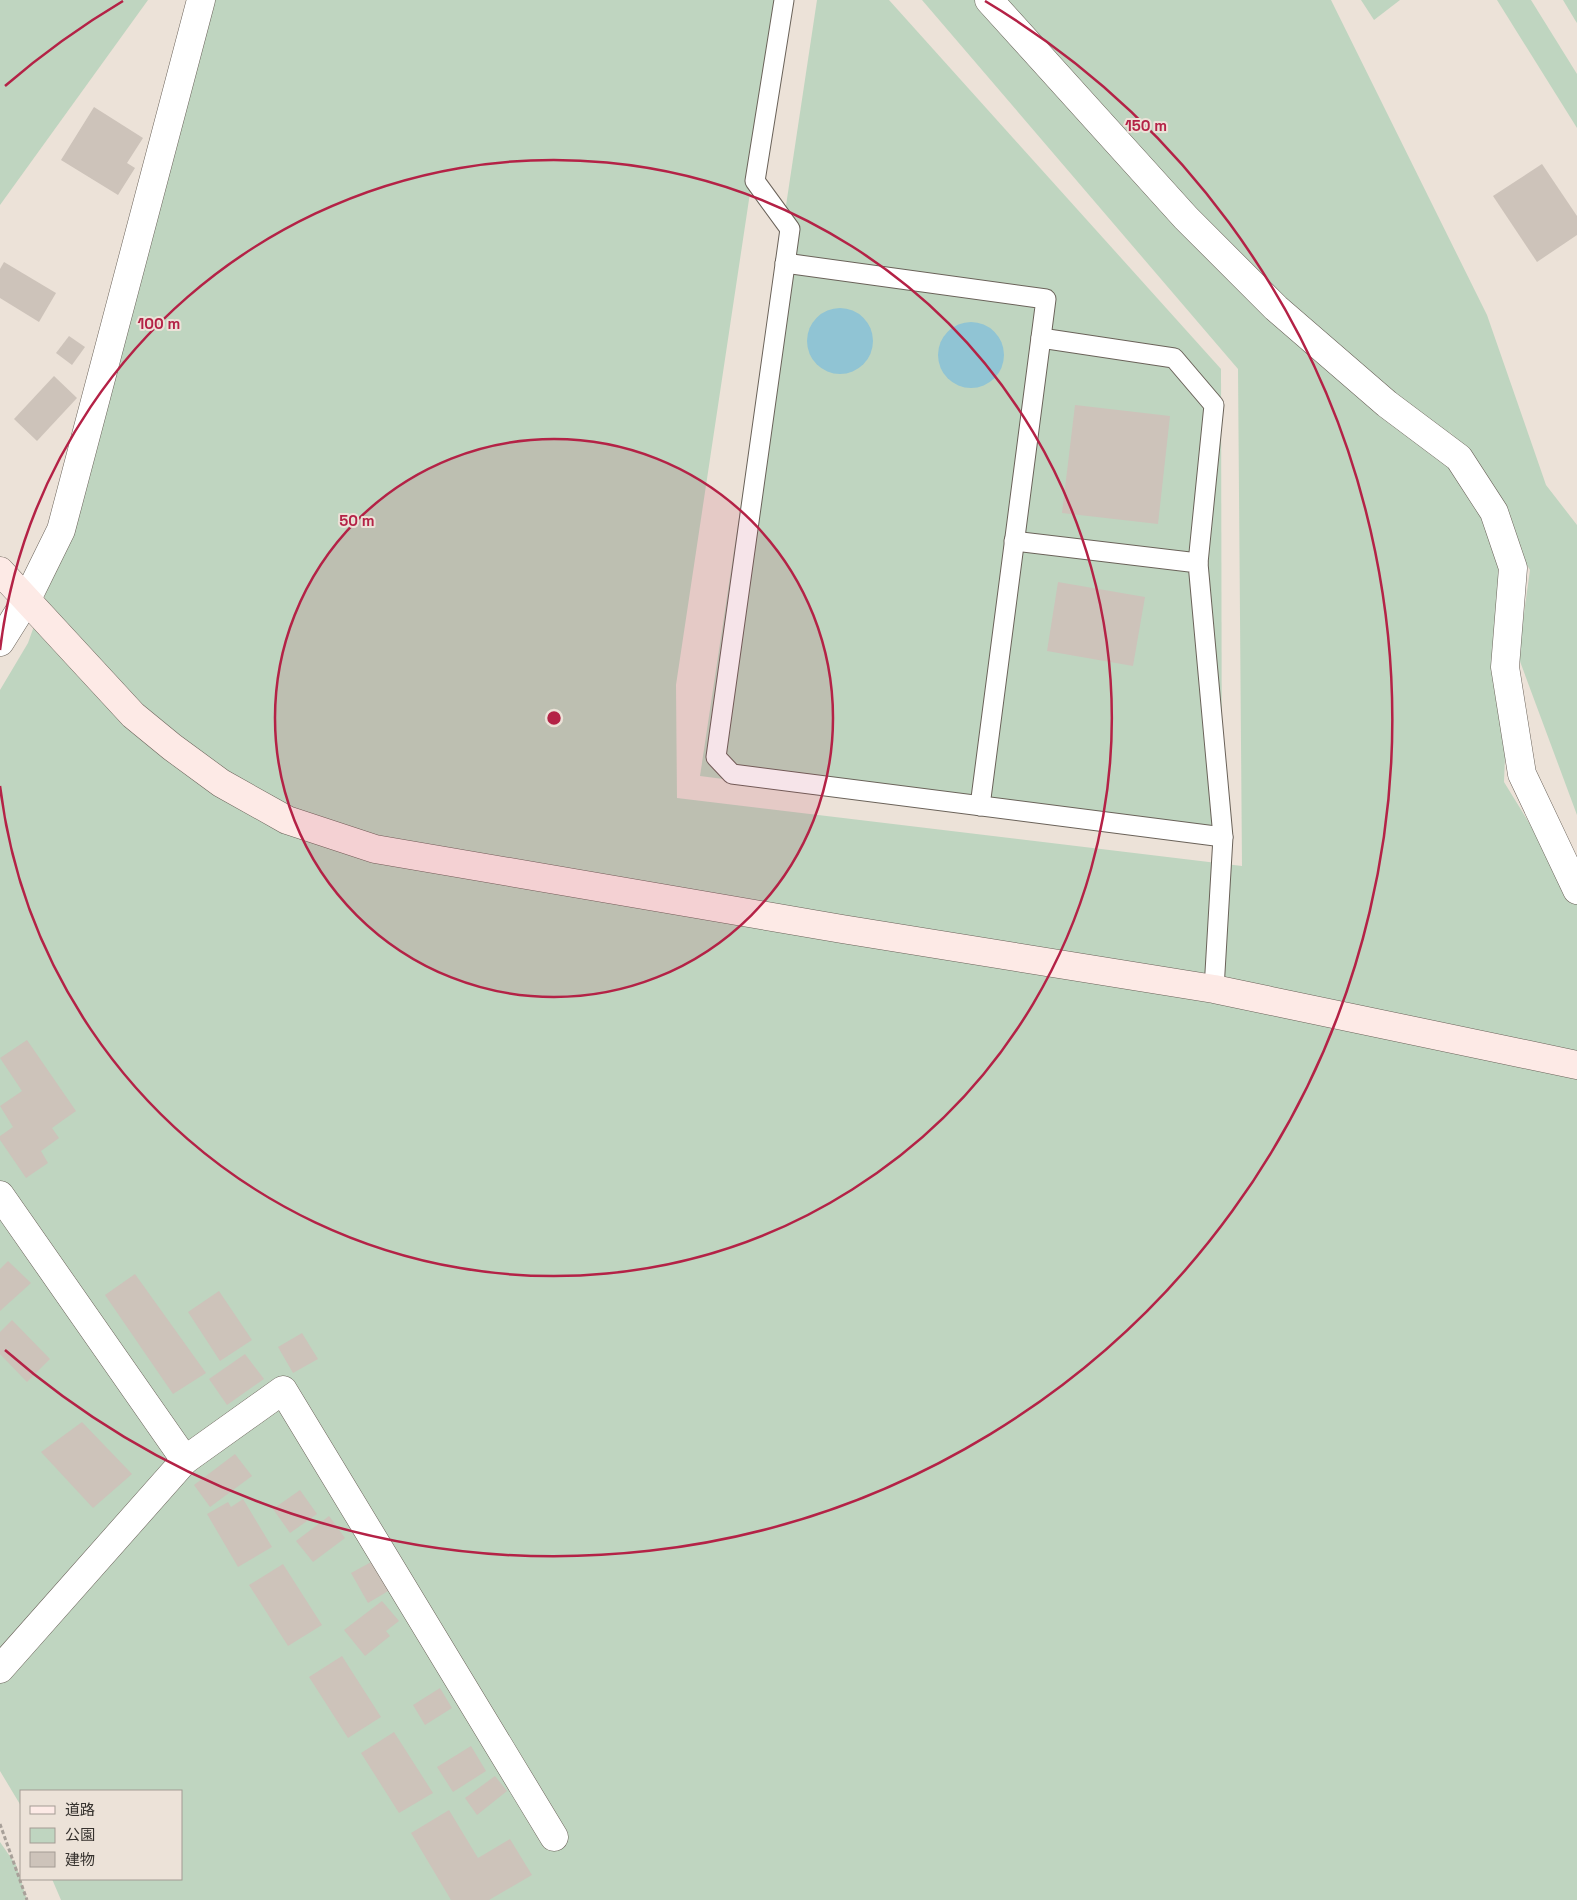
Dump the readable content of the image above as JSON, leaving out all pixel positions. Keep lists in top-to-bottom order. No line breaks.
{"legend":["道路","公園","建物"],"rings":["150 m","100 m","50 m"]}
